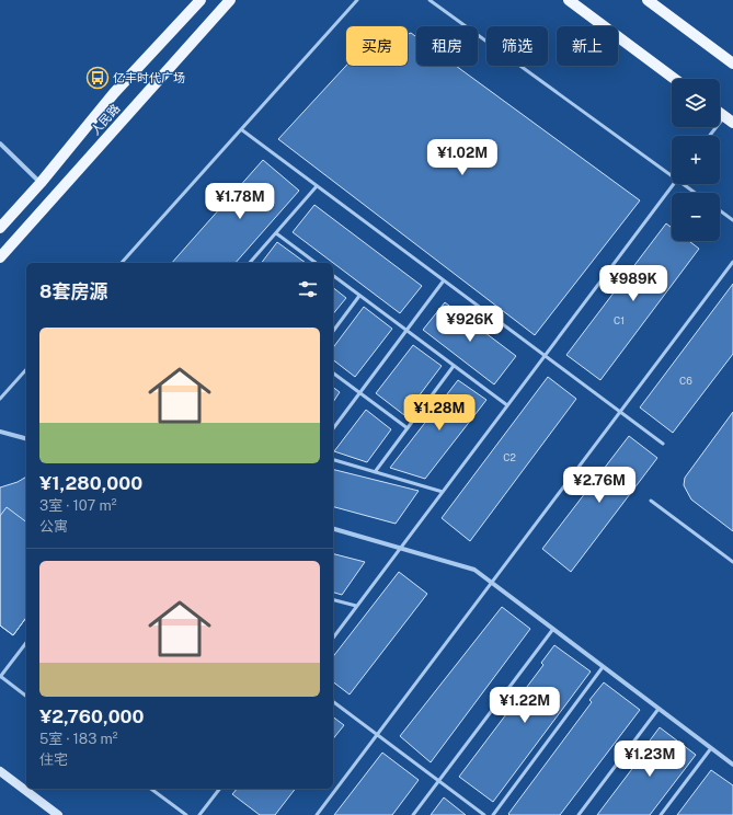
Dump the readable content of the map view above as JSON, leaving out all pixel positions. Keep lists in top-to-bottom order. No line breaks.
{"streets":{"main road":["人民路"]},"places":{"bus stop":["亿丰时代广场"]},"house_numbers":["C1","C6","C2"],"page":{"chip":["买房","租房","筛选","新上"],"map_buttons":["+","−"],"price":["¥1.02M","¥1.78M","¥989K","¥926K","¥1.28M","¥2.76M","¥1.22M","¥1.23M"],"heading":"8套房源","list":[{"name":"¥1,280,000","note":"3室 · 107 m² · 公寓"},{"name":"¥2,760,000","note":"5室 · 183 m² · 住宅"}]}}
